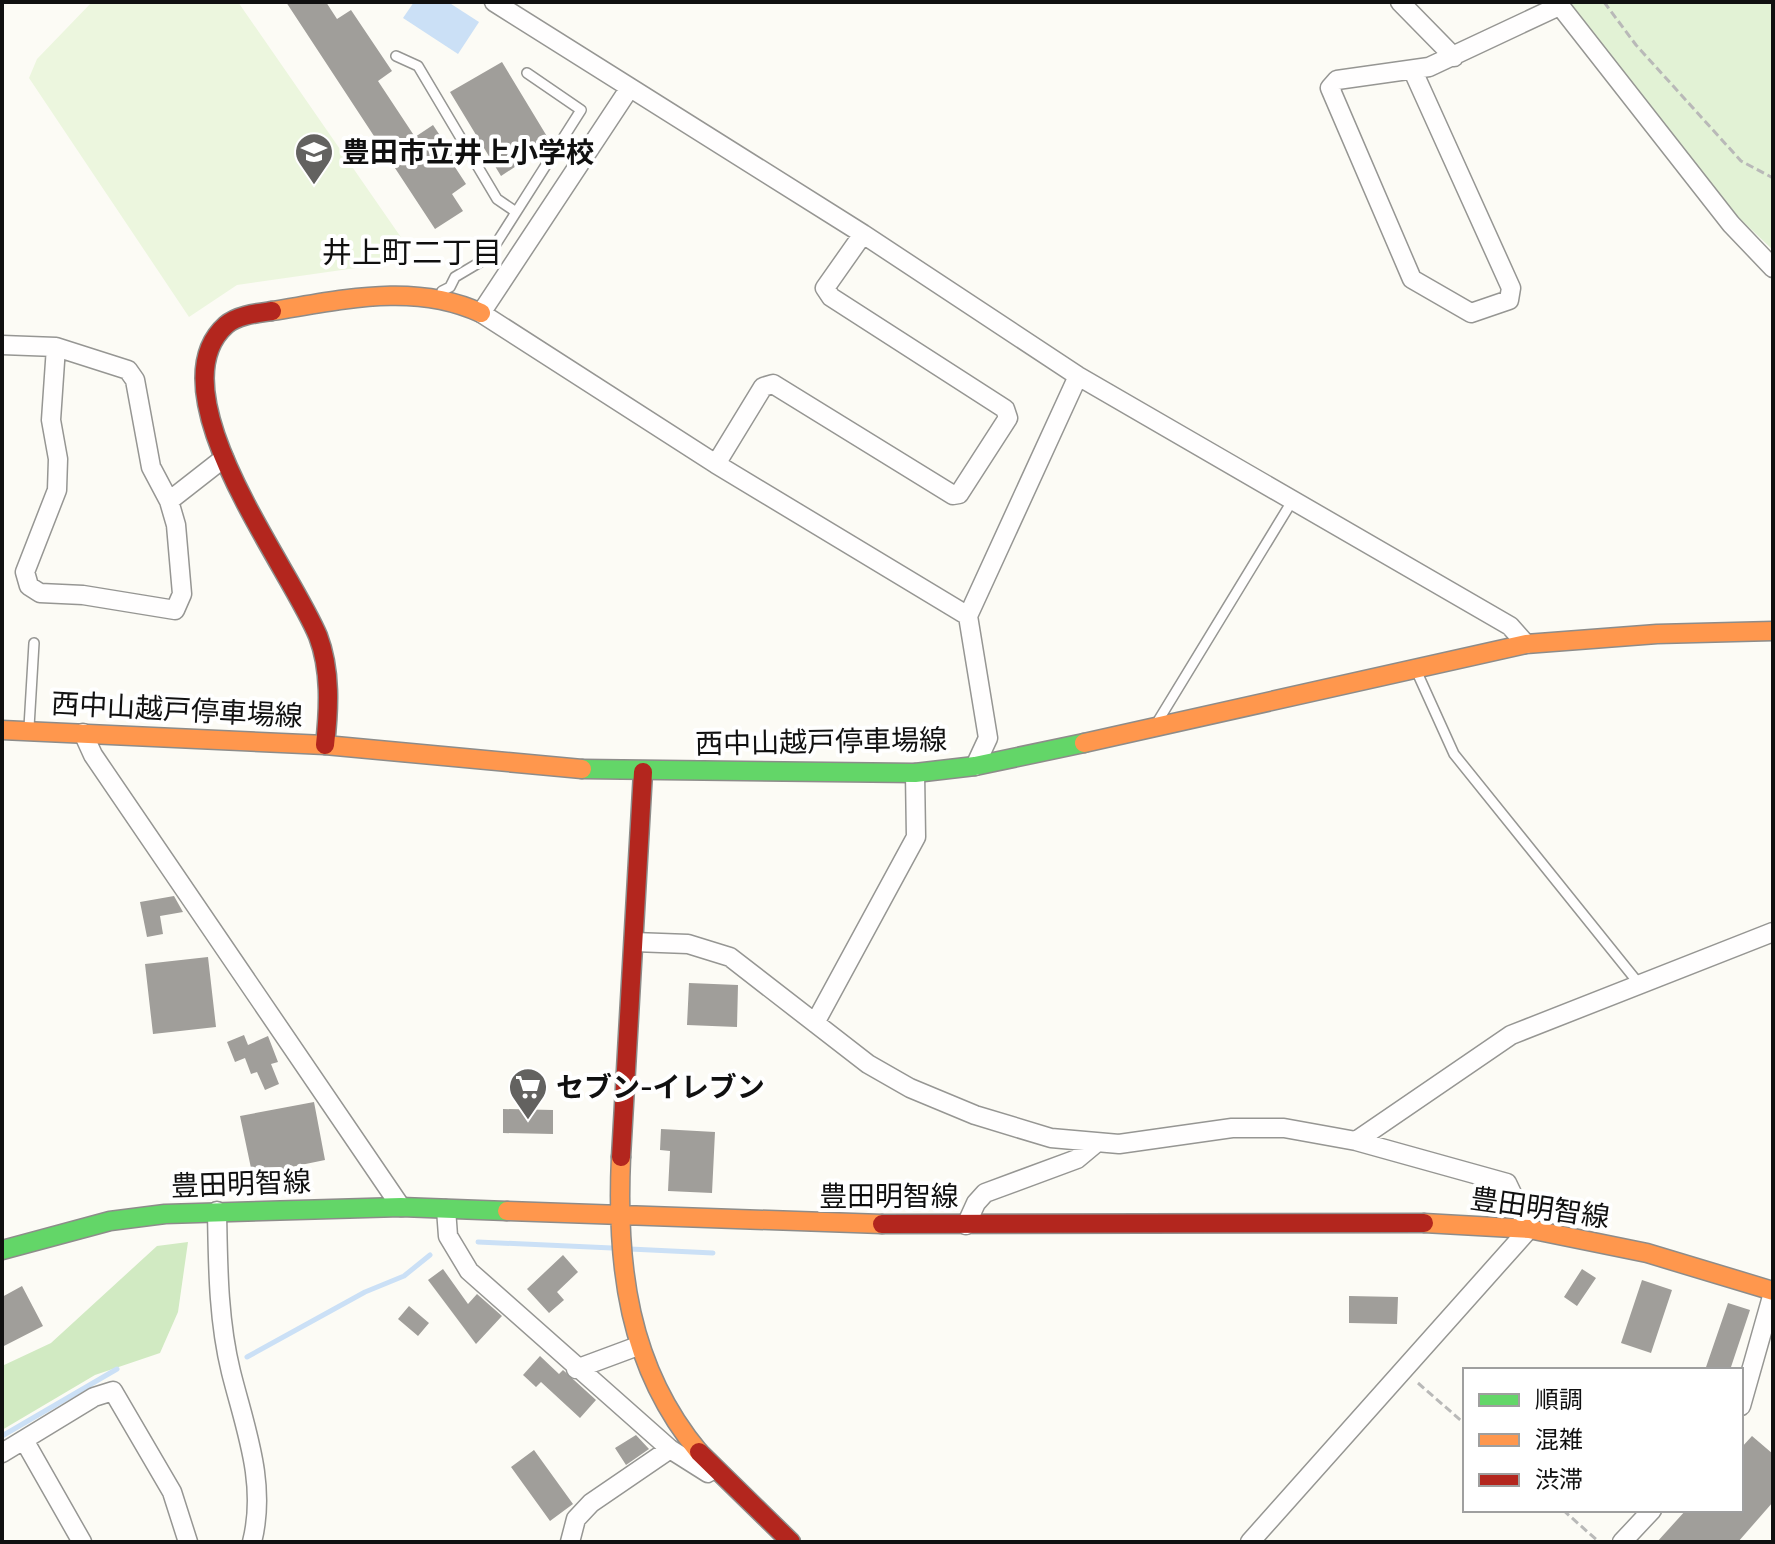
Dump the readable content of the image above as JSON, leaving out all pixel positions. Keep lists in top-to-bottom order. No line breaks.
{"streets":{"main road":["西中山越戸停車場線","豊田明智線"]},"districts":["井上町二丁目"],"places":{"school or university":["豊田市立井上小学校"],"supermarket":["セブン-イレブン"]},"legend":["順調","混雑","渋滞"]}
